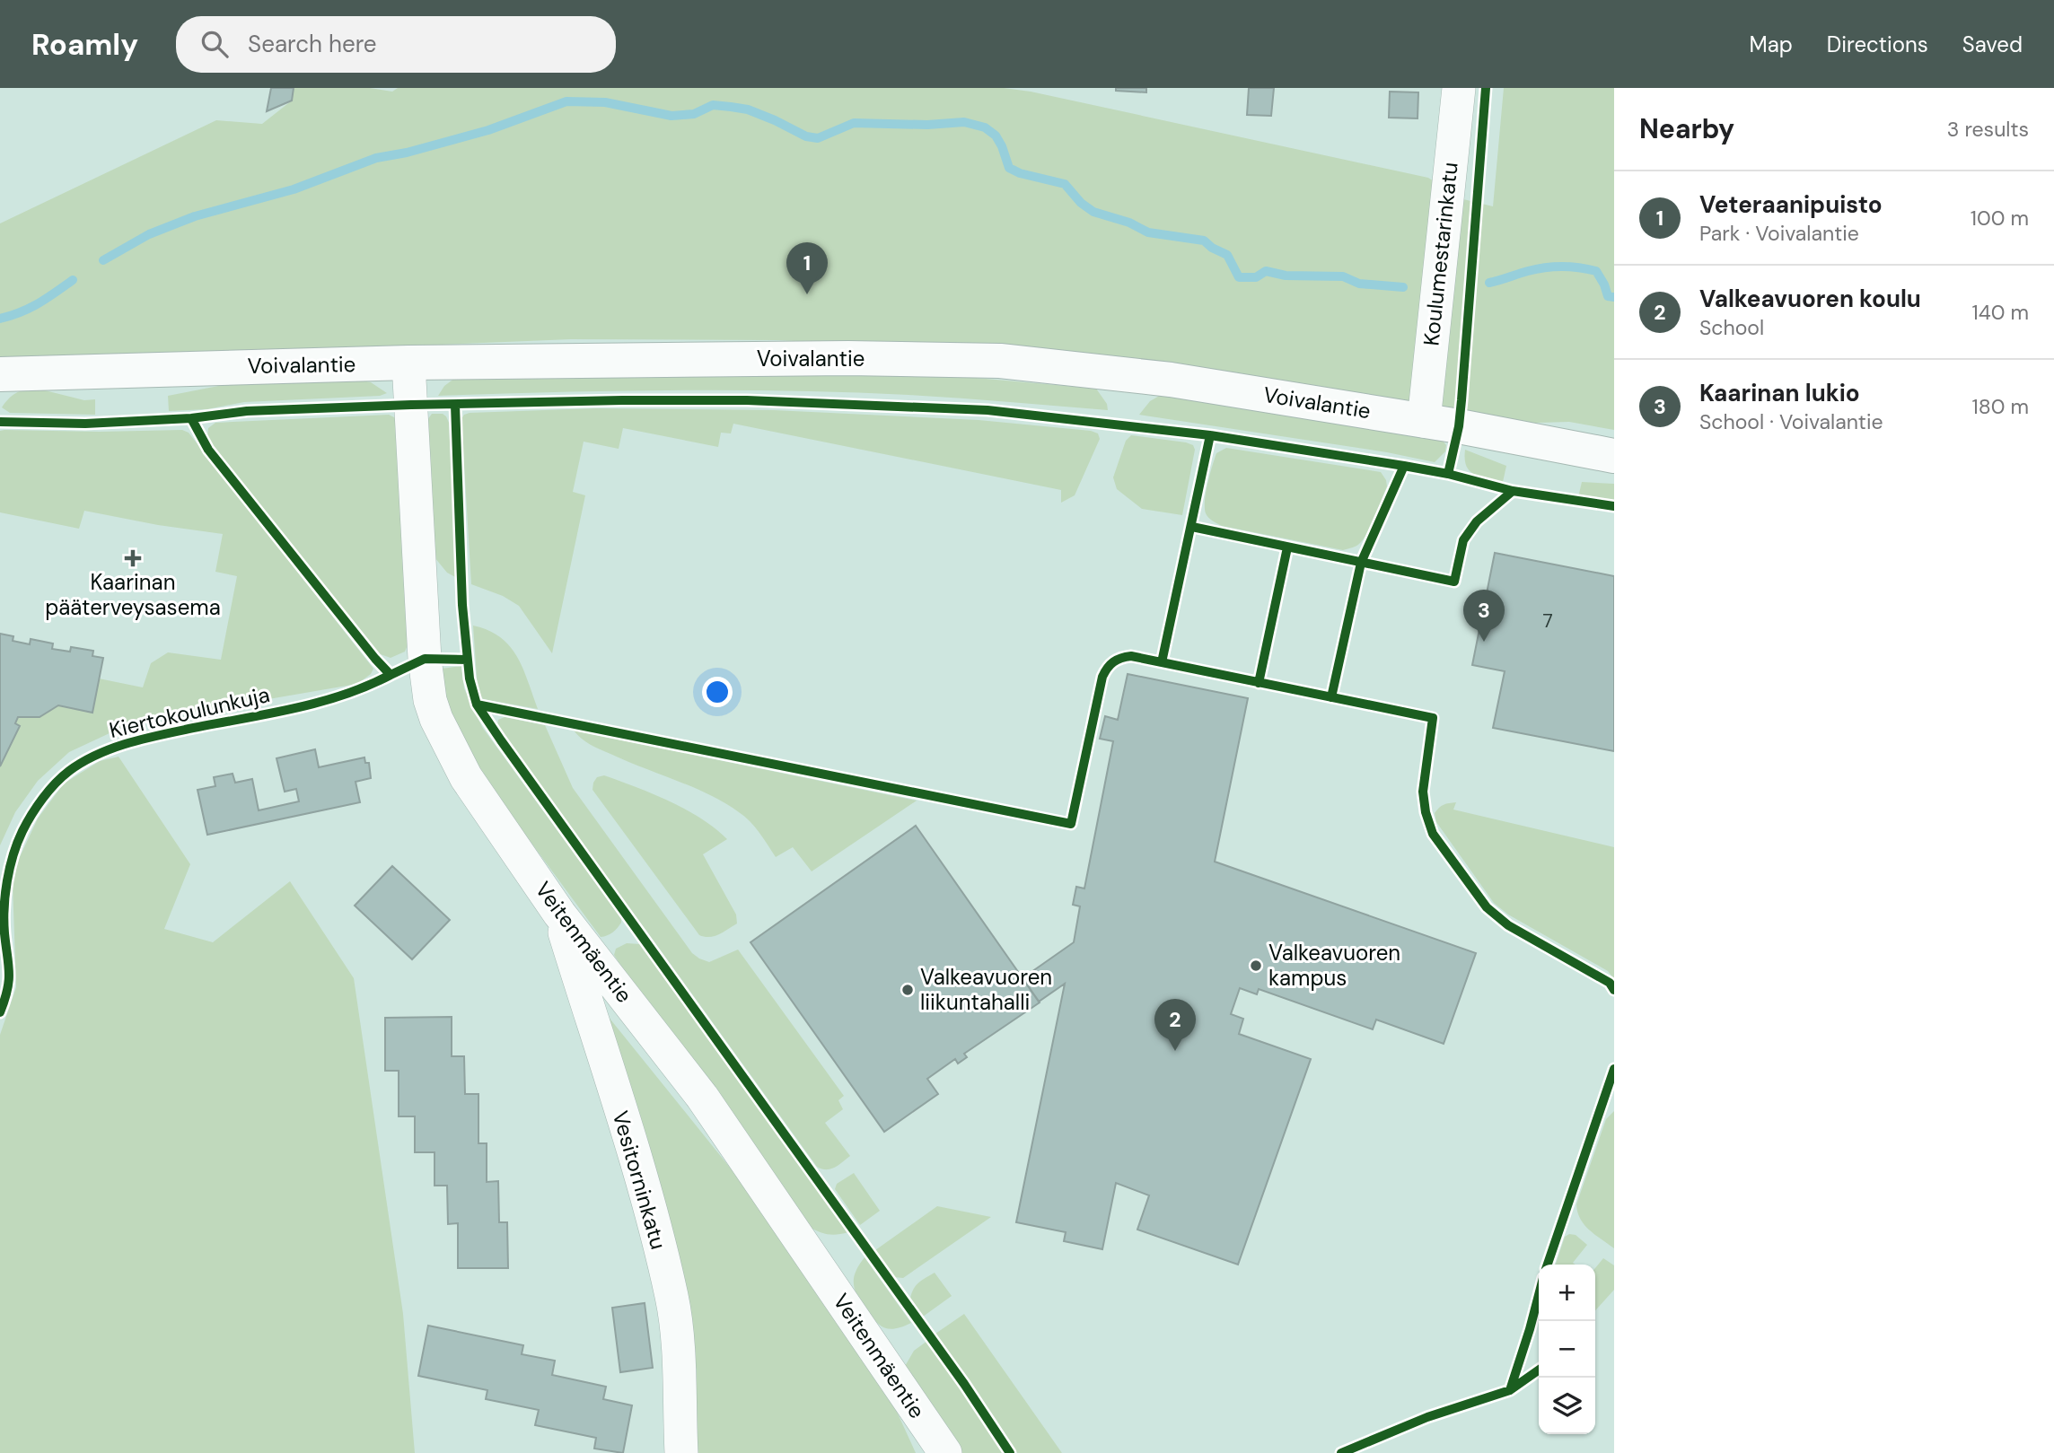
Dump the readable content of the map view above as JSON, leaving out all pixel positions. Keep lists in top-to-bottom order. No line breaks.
{"streets":{"street":["Koulumestarinkatu","Voivalantie","Veitenmäentie","Vesitorninkatu"],"cycle path":["Kiertokoulunkuja"]},"crossings":[["Koulumestarinkatu","Voivalantie"],["Voivalantie","Veitenmäentie"],["Veitenmäentie","Vesitorninkatu"]],"places":{"health":["Kaarinan pääterveysasema"],"other":["Valkeavuoren kampus","Valkeavuoren liikuntahalli"]},"house_numbers":["7"],"page":{"header":"Roamly","search":"Search here","nav":["Map","Directions","Saved"],"heading":["Nearby","3 results"],"list":[{"mark":"1","name":"Veteraanipuisto","note":"Park · Voivalantie","value":"100 m"},{"mark":"2","name":"Valkeavuoren koulu","note":"School","value":"140 m"},{"mark":"3","name":"Kaarinan lukio","note":"School · Voivalantie","value":"180 m"}],"pins":["1","3","2"],"map_buttons":["+","−"]}}
